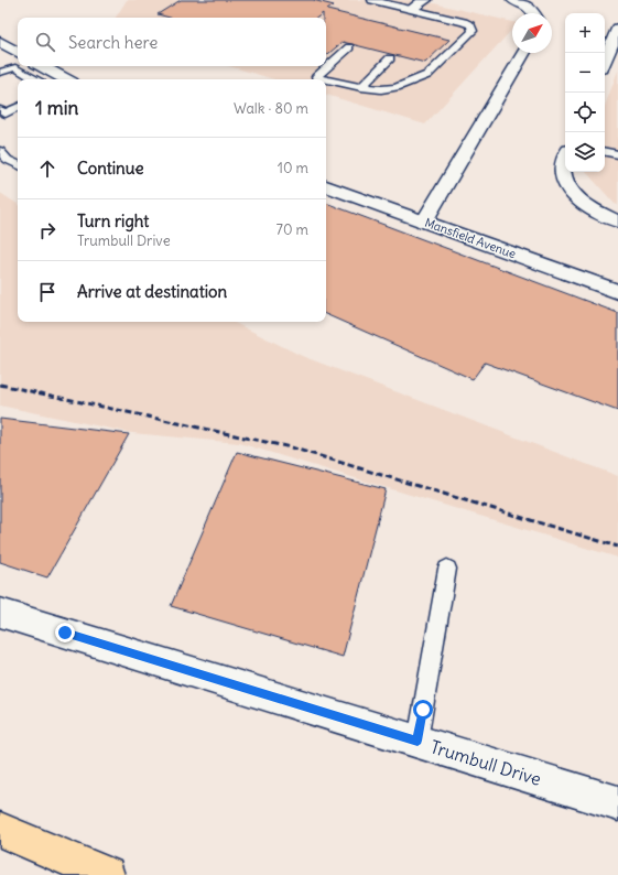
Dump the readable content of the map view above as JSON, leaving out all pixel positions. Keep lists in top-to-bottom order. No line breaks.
{"streets":{"street":["Mansfield Avenue","Trumbull Drive"]},"north":"top right","page":{"map_buttons":["+","−"],"search":"Search here","heading":["1 min","Walk · 80 m"],"list":[["Continue","10 m"],["Turn right","Trumbull Drive","70 m"],"Arrive at destination"]}}
